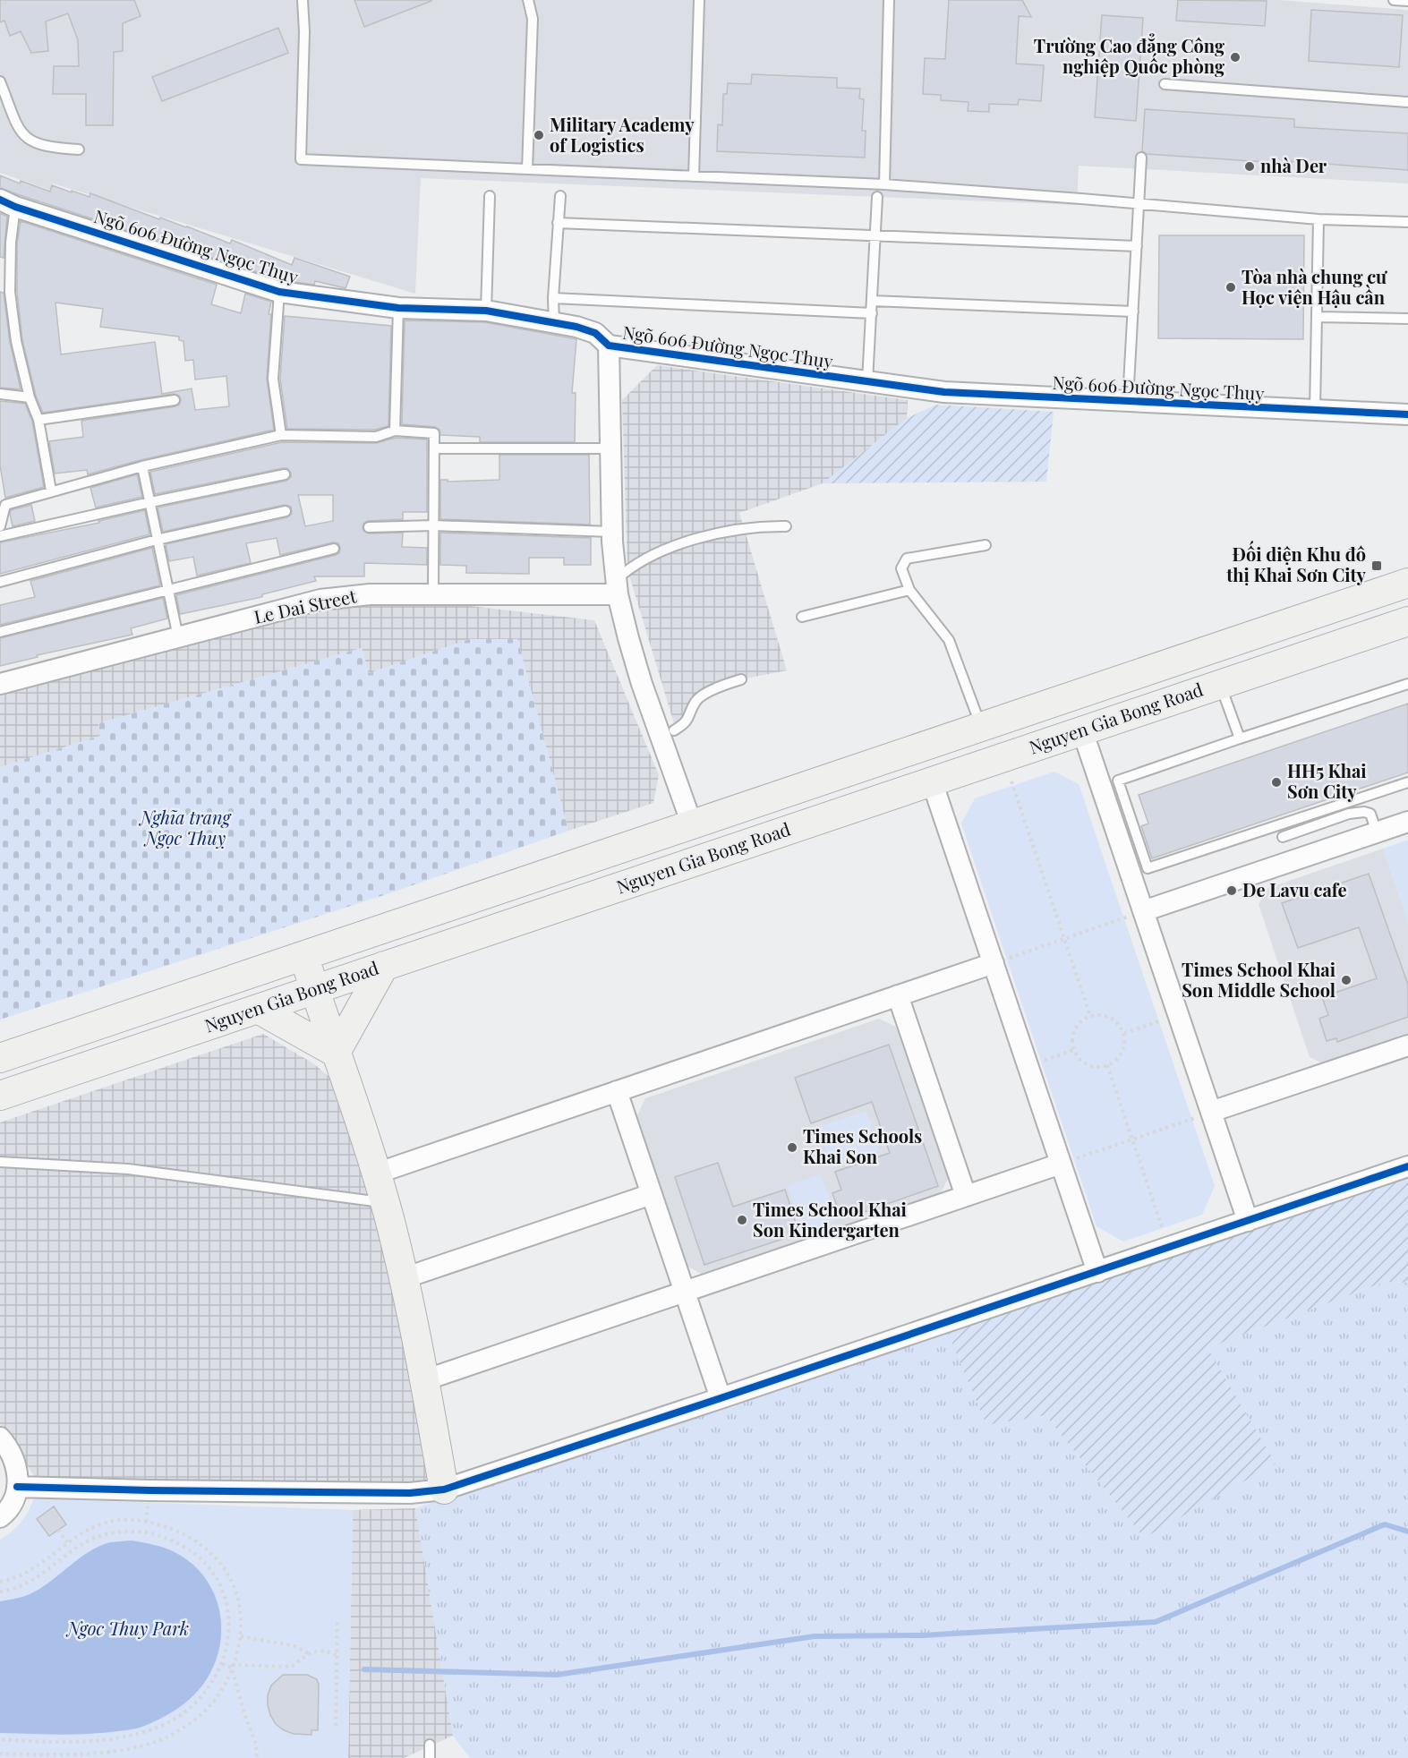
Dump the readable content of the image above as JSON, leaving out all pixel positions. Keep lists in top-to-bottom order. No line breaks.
{"streets":{"main road":["Nguyen Gia Bong Road"],"street":["Ngõ 606 Đường Ngọc Thụy","Le Dai Street"]},"parks":["Nghĩa trang Ngọc Thuỵ","Ngoc Thuy Park"],"places":{"other":["Trường Cao đẳng Công nghiệp Quốc phòng","Military Academy of Logistics","nhà Der","Tòa nhà chung cư Học viện Hậu cần","HH5 Khai Sơn City","De Lavu cafe","Times School Khai Son Middle School","Times Schools Khai Son","Times School Khai Son Kindergarten"],"transit":["Đối diện Khu đô thị Khai Sơn City"]}}
